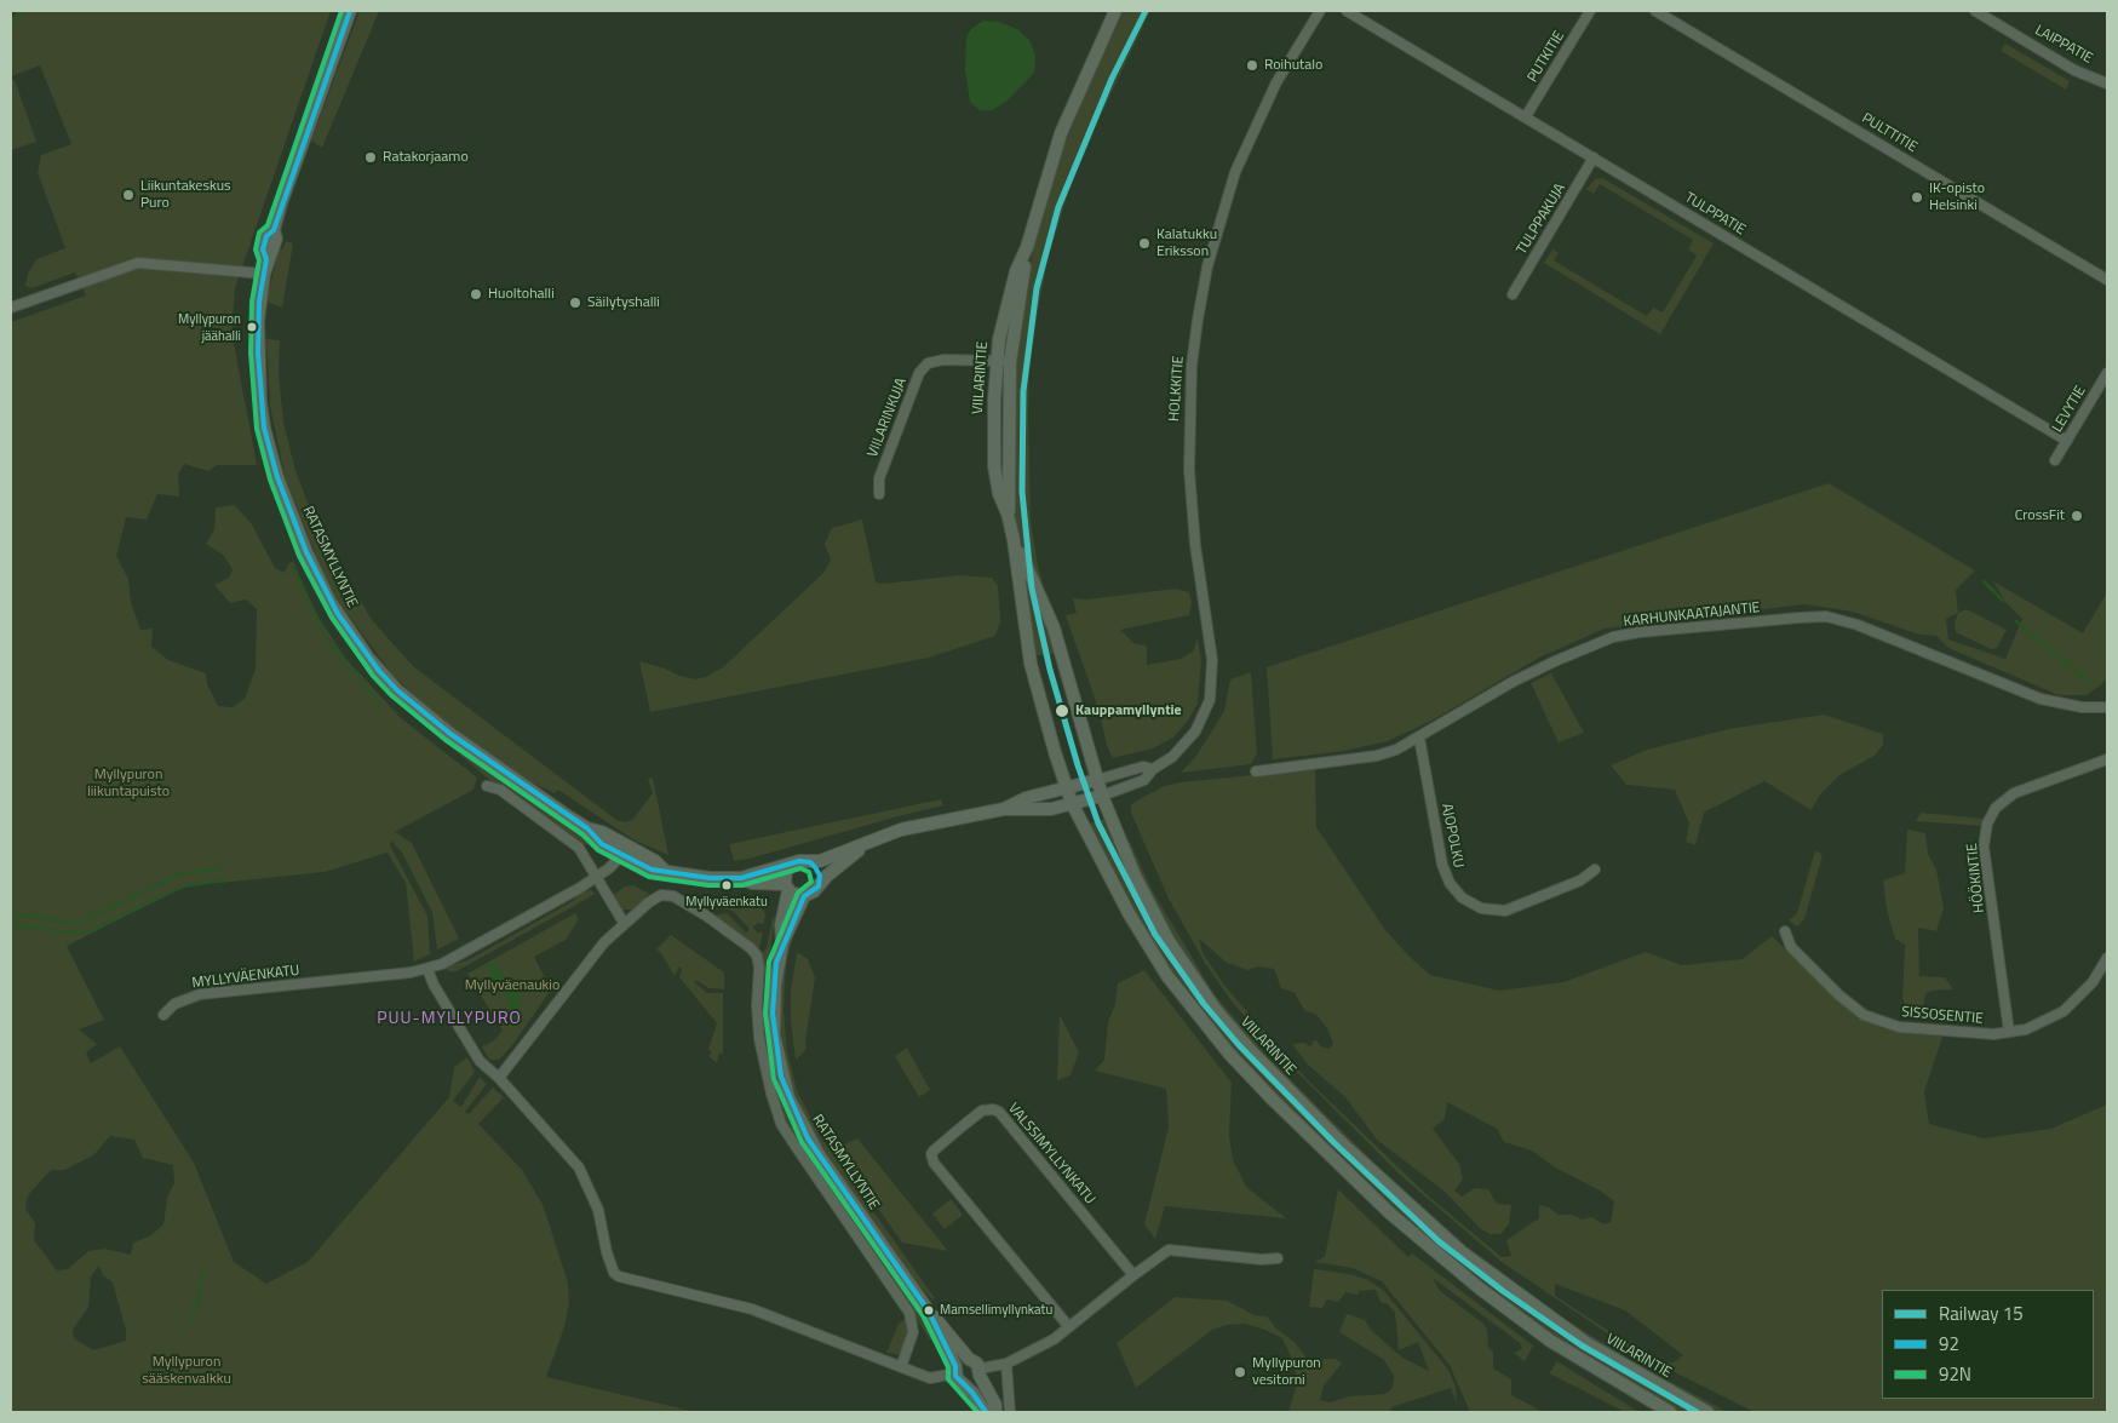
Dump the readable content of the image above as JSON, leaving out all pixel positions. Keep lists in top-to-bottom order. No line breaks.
{"streets":{"main road":["VIILARINTIE","RATASMYLLYNTIE"],"street":["LAIPPATIE","PUTKITIE","PULTTITIE","TULPPATIE","TULPPAKUJA","HOLKKITIE","LEVYTIE","VIILARINKUJA","KARHUNKAATAJANTIE","AJOPOLKU","HÖÖKINTIE","MYLLYVÄENKATU","SISSOSENTIE","VALSSIMYLLYNKATU"]},"crossings":[["PUTKITIE","TULPPATIE"],["TULPPATIE","TULPPAKUJA"],["TULPPATIE","LEVYTIE"],["VIILARINTIE","HOLKKITIE"],["VIILARINTIE","VIILARINKUJA"],["RATASMYLLYNTIE","MYLLYVÄENKATU"],["KARHUNKAATAJANTIE","AJOPOLKU"],["HÖÖKINTIE","SISSOSENTIE"]],"districts":["PUU-MYLLYPURO"],"parks":["Myllypuron liikuntapuisto","Myllyväenaukio","Myllypuron sääskenvalkku"],"places":["Roihutalo","Ratakorjaamo","Liikuntakeskus Puro","IK-opisto Helsinki","Kalatukku Eriksson","Huoltohalli","Säilytyshalli","Myllypuron jäähalli","CrossFit","Kauppamyllyntie","Myllyväenkatu","Mamsellimyllynkatu","Myllypuron vesitorni"],"lines":["rail line 15","transit line 92","transit line 92N"],"legend":["Railway 15","92","92N"]}
